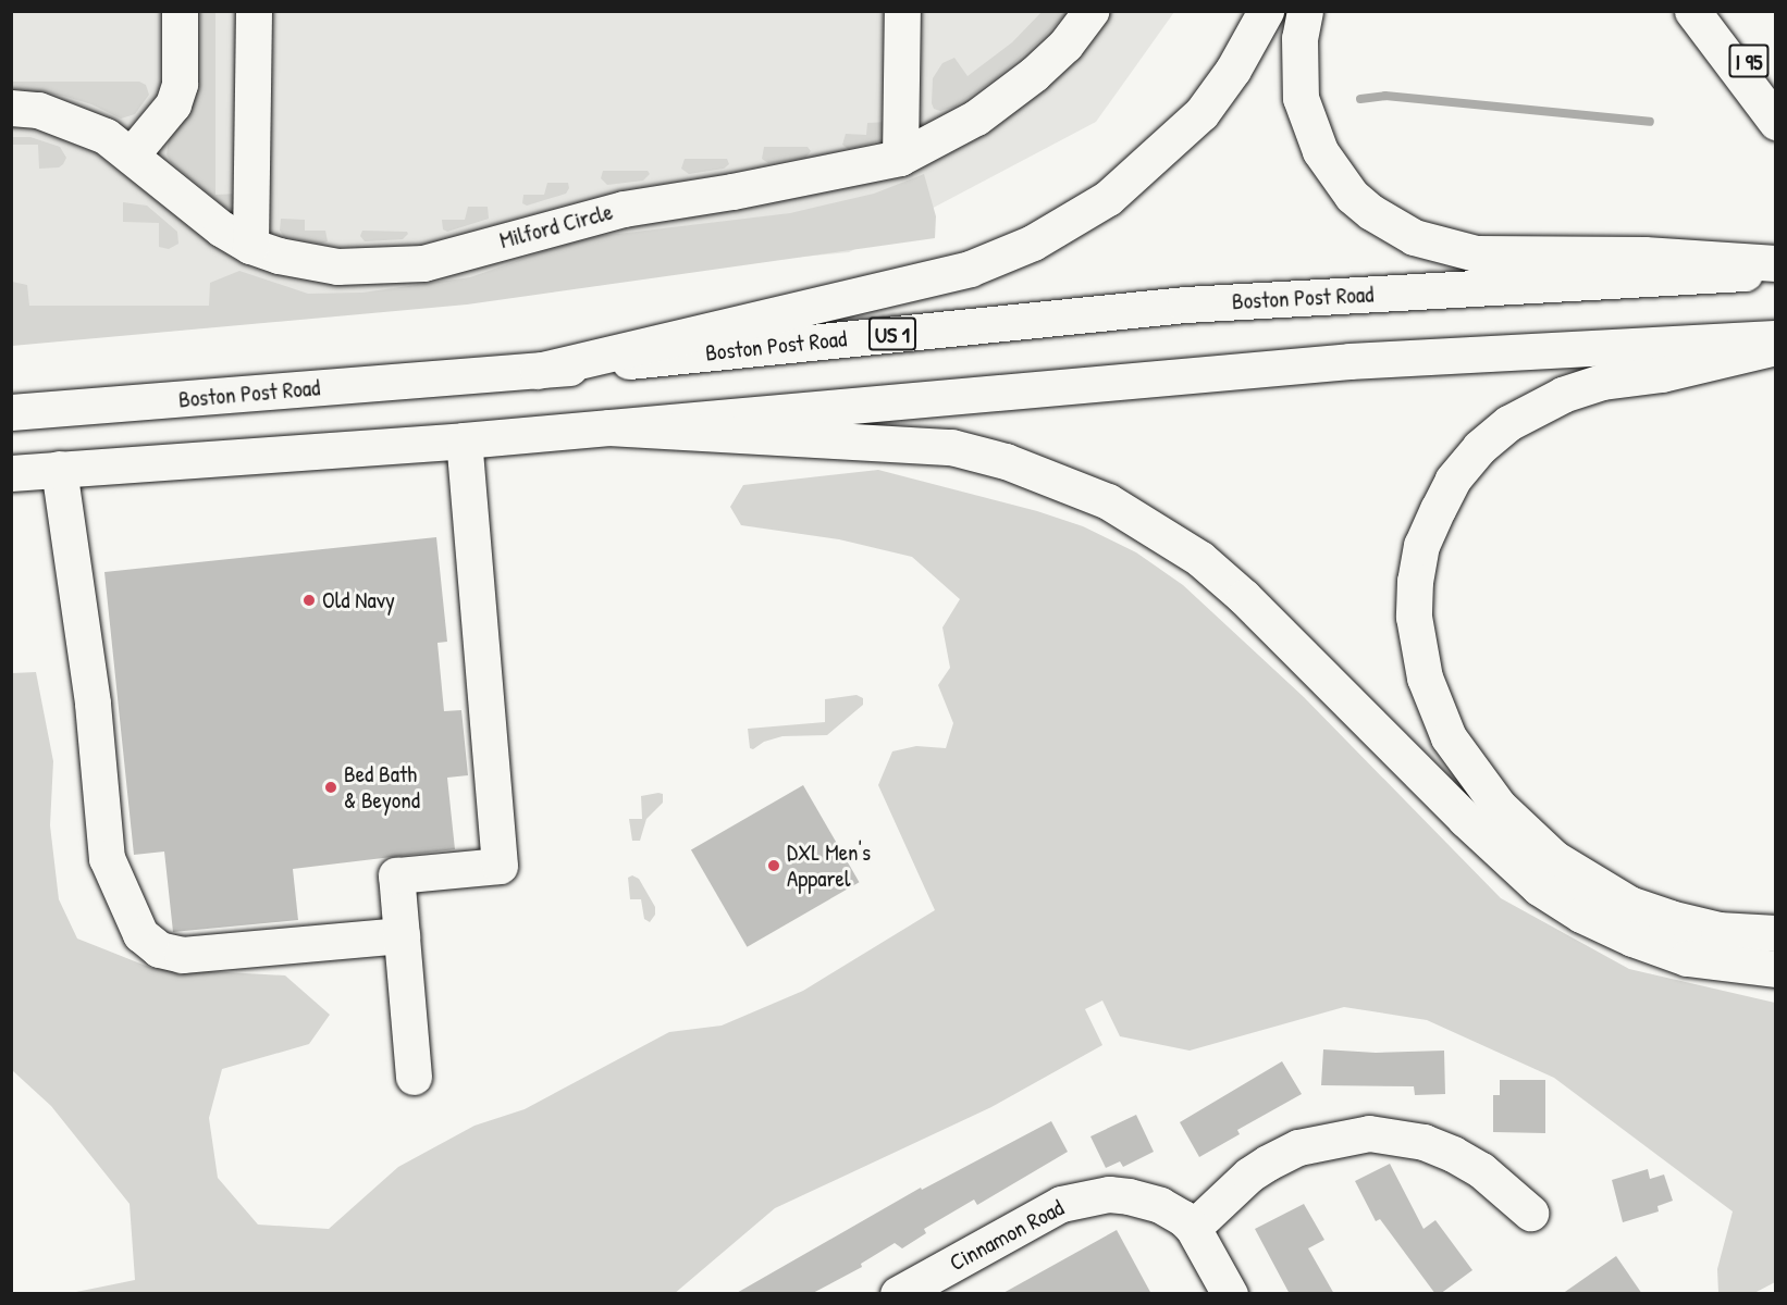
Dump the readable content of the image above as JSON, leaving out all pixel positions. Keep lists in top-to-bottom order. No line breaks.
{"streets":{"main road":["I 95","Milford Circle","Boston Post Road","US 1","Cinnamon Road"]},"places":["Old Navy","Bed Bath & Beyond","DXL Men's Apparel"]}
